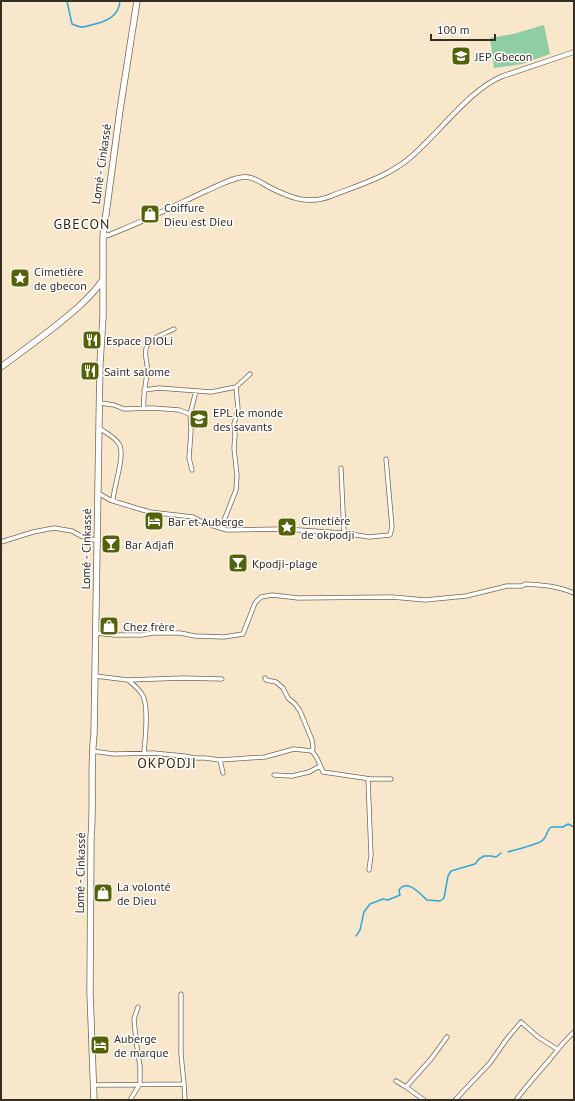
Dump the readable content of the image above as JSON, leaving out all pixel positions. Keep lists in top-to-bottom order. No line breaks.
{"streets":{"main road":["Lomé - Cinkassé"]},"districts":["GBECON","OKPODJI"],"places":{"school or university":["JEP Gbecon","EPL le monde des savants"],"shop":["Coiffure Dieu est Dieu","Chez frère","La volonté de Dieu"],"place":["Cimetière de gbecon","Cimetière de okpodji"],"restaurant":["Espace DIOLi","Saint salome"],"hotel":["Bar et Auberge","Auberge de marque"],"bar":["Bar Adjafi","Kpodji-plage"]},"scale_bar":"100 m"}
